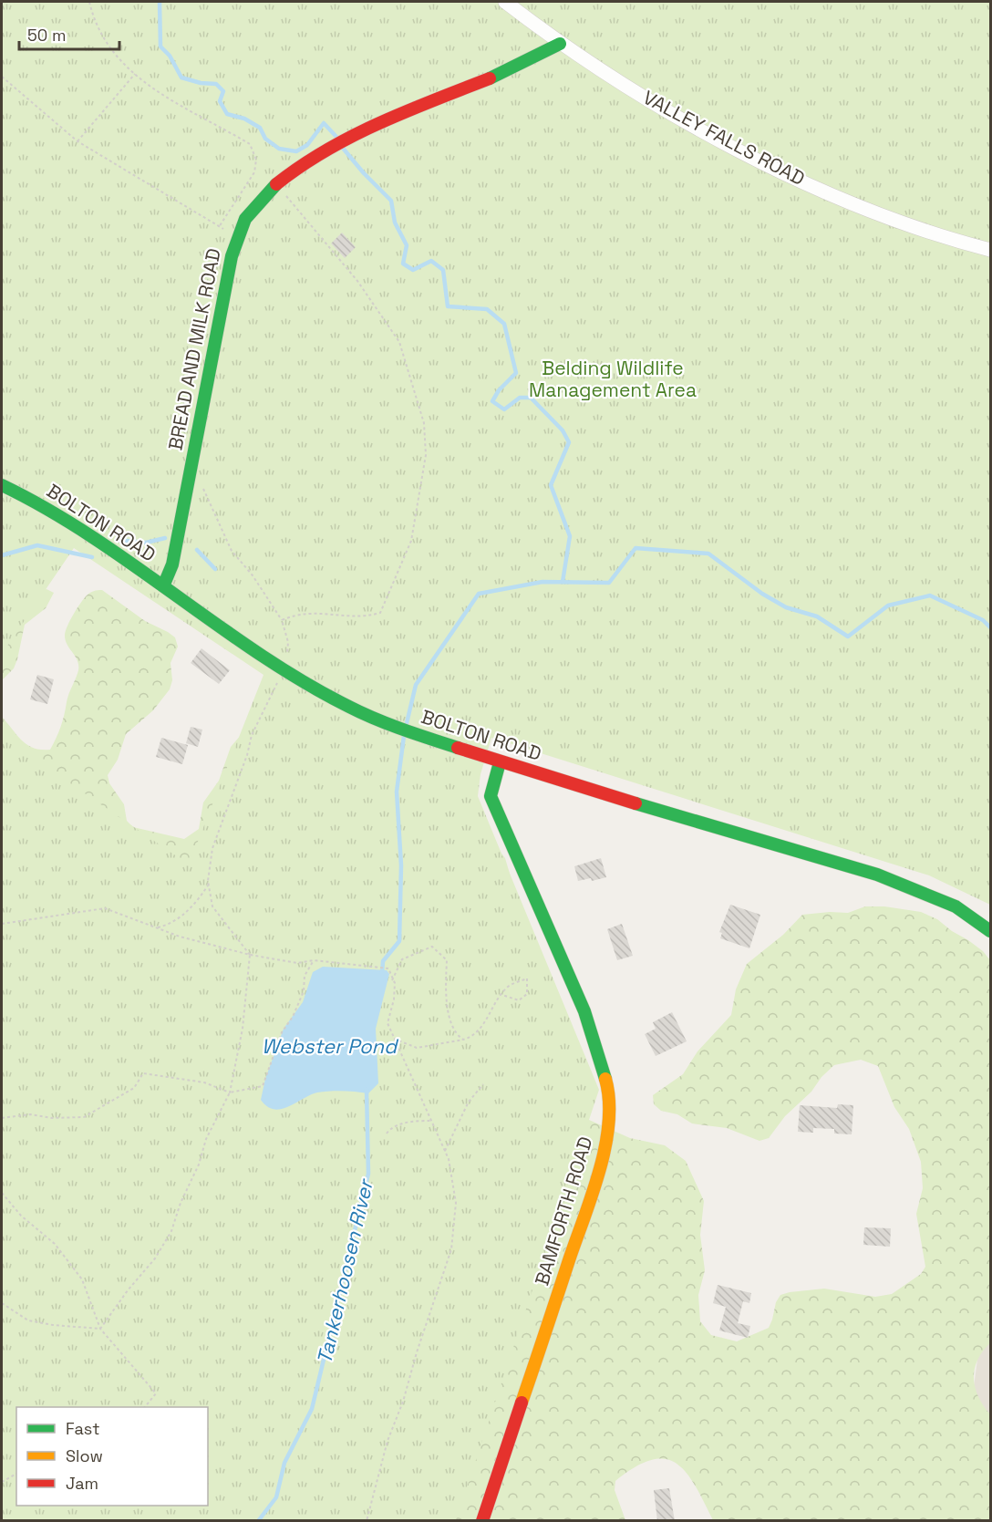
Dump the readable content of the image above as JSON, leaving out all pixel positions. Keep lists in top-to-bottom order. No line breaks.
{"streets":{"street":["VALLEY FALLS ROAD","BREAD AND MILK ROAD","BOLTON ROAD","BAMFORTH ROAD"]},"crossings":[["VALLEY FALLS ROAD","BREAD AND MILK ROAD"],["BREAD AND MILK ROAD","BOLTON ROAD"],["BOLTON ROAD","BAMFORTH ROAD"]],"water":["Webster Pond","Tankerhoosen River"],"parks":["Belding Wildlife Management Area"],"legend":["Fast","Slow","Jam"],"scale_bar":"50 m"}
